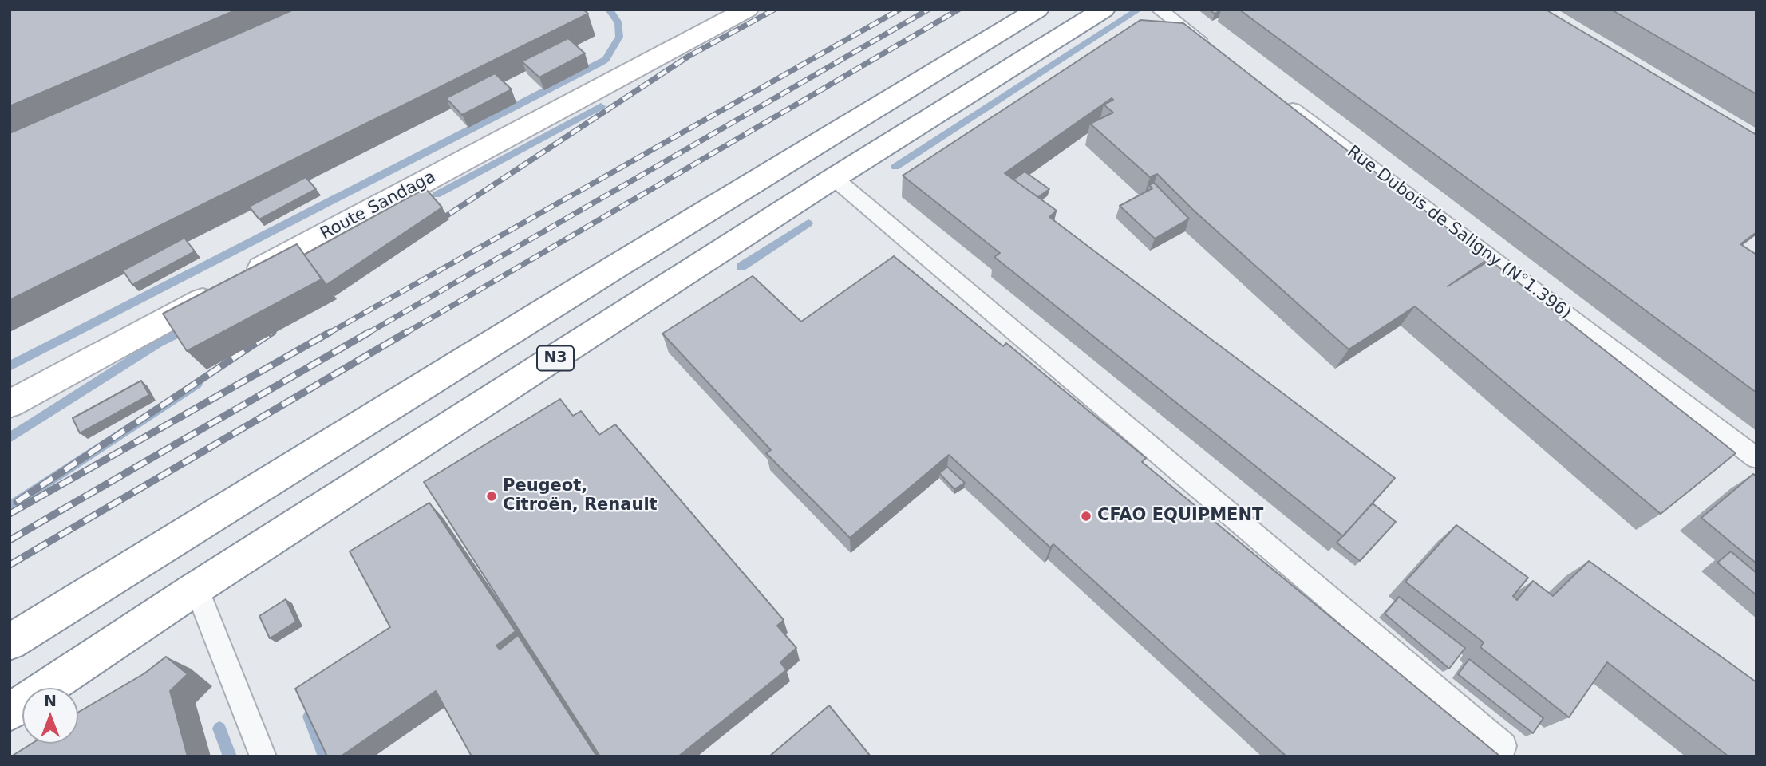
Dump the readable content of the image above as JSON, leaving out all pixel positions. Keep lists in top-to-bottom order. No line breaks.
{"streets":{"main road":["Route Sandaga","N3"],"lane":["Rue Dubois de Saligny (N°1.396)"]},"places":["Peugeot, Citroën, Renault","CFAO EQUIPMENT"],"north":"top"}
